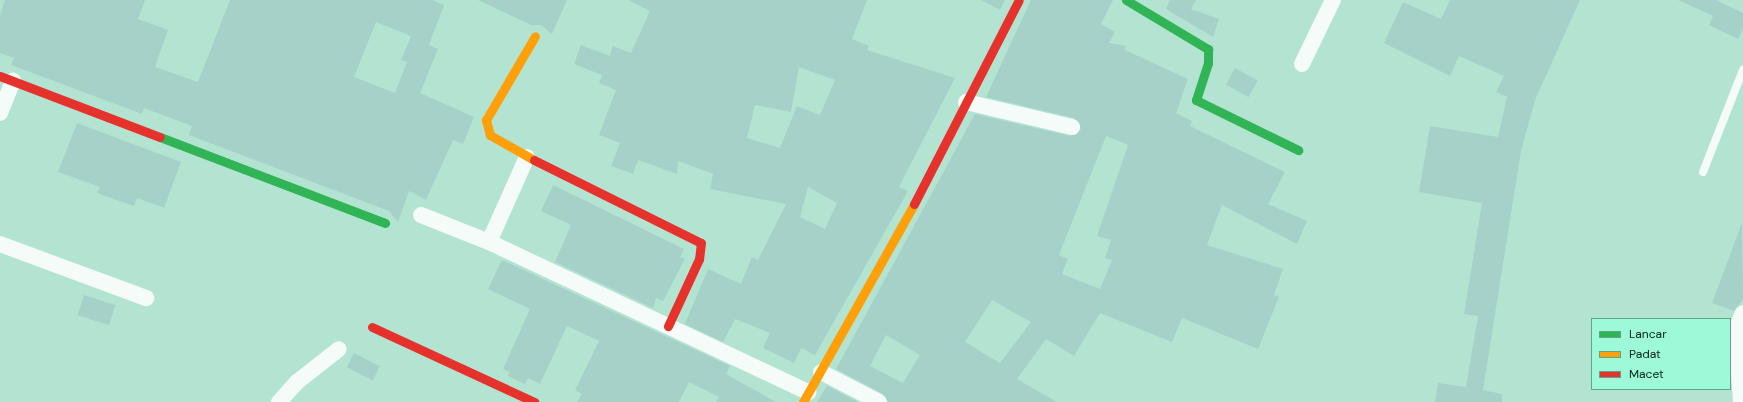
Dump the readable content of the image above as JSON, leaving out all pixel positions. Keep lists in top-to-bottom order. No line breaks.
{"legend":["Lancar","Padat","Macet"]}
